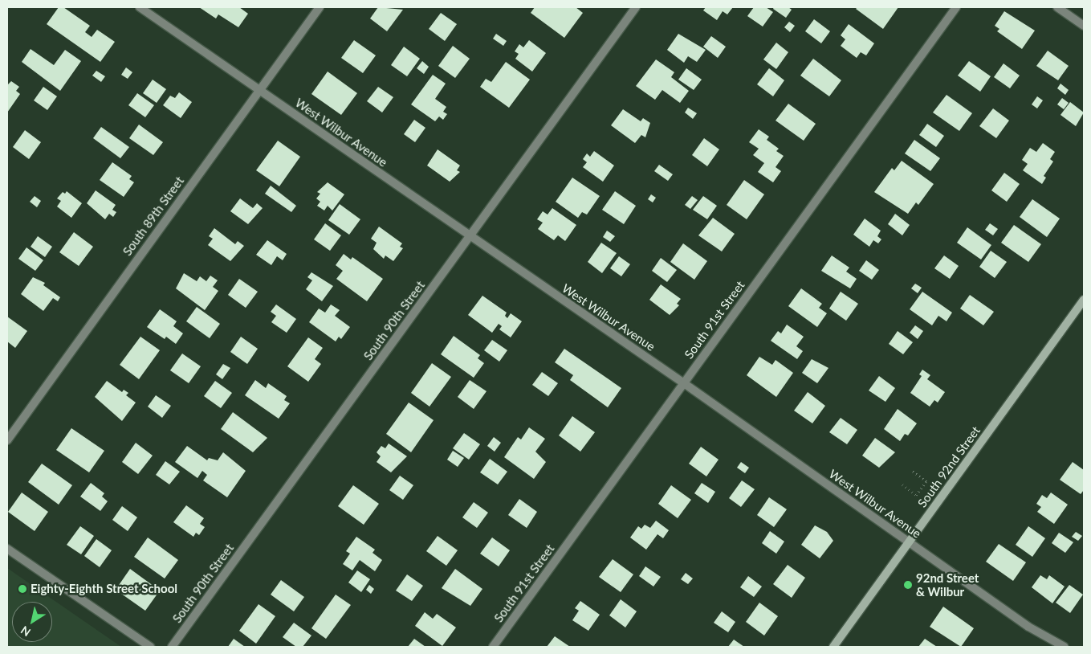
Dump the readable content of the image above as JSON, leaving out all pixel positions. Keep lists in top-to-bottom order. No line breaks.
{"streets":{"main road":["South 92nd Street"],"street":["West Wilbur Avenue","South 89th Street","South 91st Street","South 90th Street"]},"crossings":[["West Wilbur Avenue","South 89th Street"],["West Wilbur Avenue","South 91st Street"],["West Wilbur Avenue","South 90th Street"],["West Wilbur Avenue","South 92nd Street"]],"places":["92nd Street & Wilbur","Eighty-Eighth Street School"],"north":"bottom left"}
